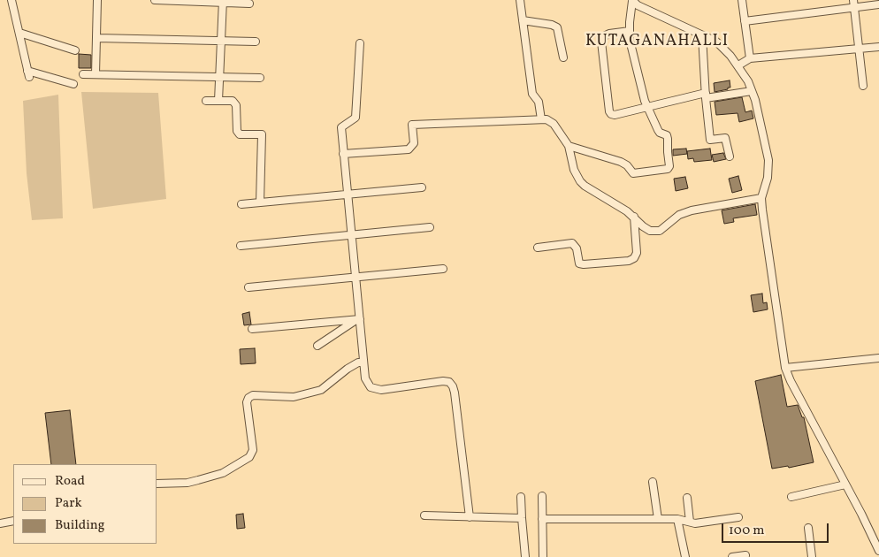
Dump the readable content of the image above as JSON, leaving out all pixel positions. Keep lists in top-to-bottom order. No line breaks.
{"districts":["KUTAGANAHALLI"],"legend":["Road","Park","Building"],"scale_bar":"100 m"}
